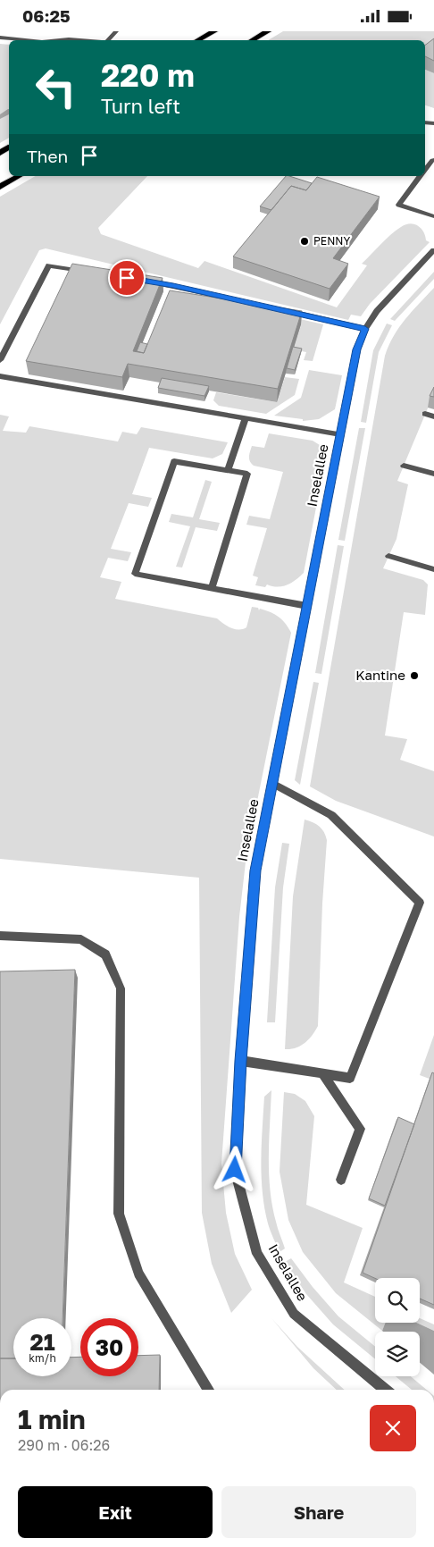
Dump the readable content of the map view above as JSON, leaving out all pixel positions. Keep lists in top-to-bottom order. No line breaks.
{"streets":{"street":["Inselallee"]},"places":["PENNY","Kantine"],"page":{"status":"06:25","turn":["220 m","Turn left"],"then":"Then","speed":"21 km/h","limit":"30","heading":["1 min","290 m · 06:26"],"buttons":["Exit","Share"]}}
